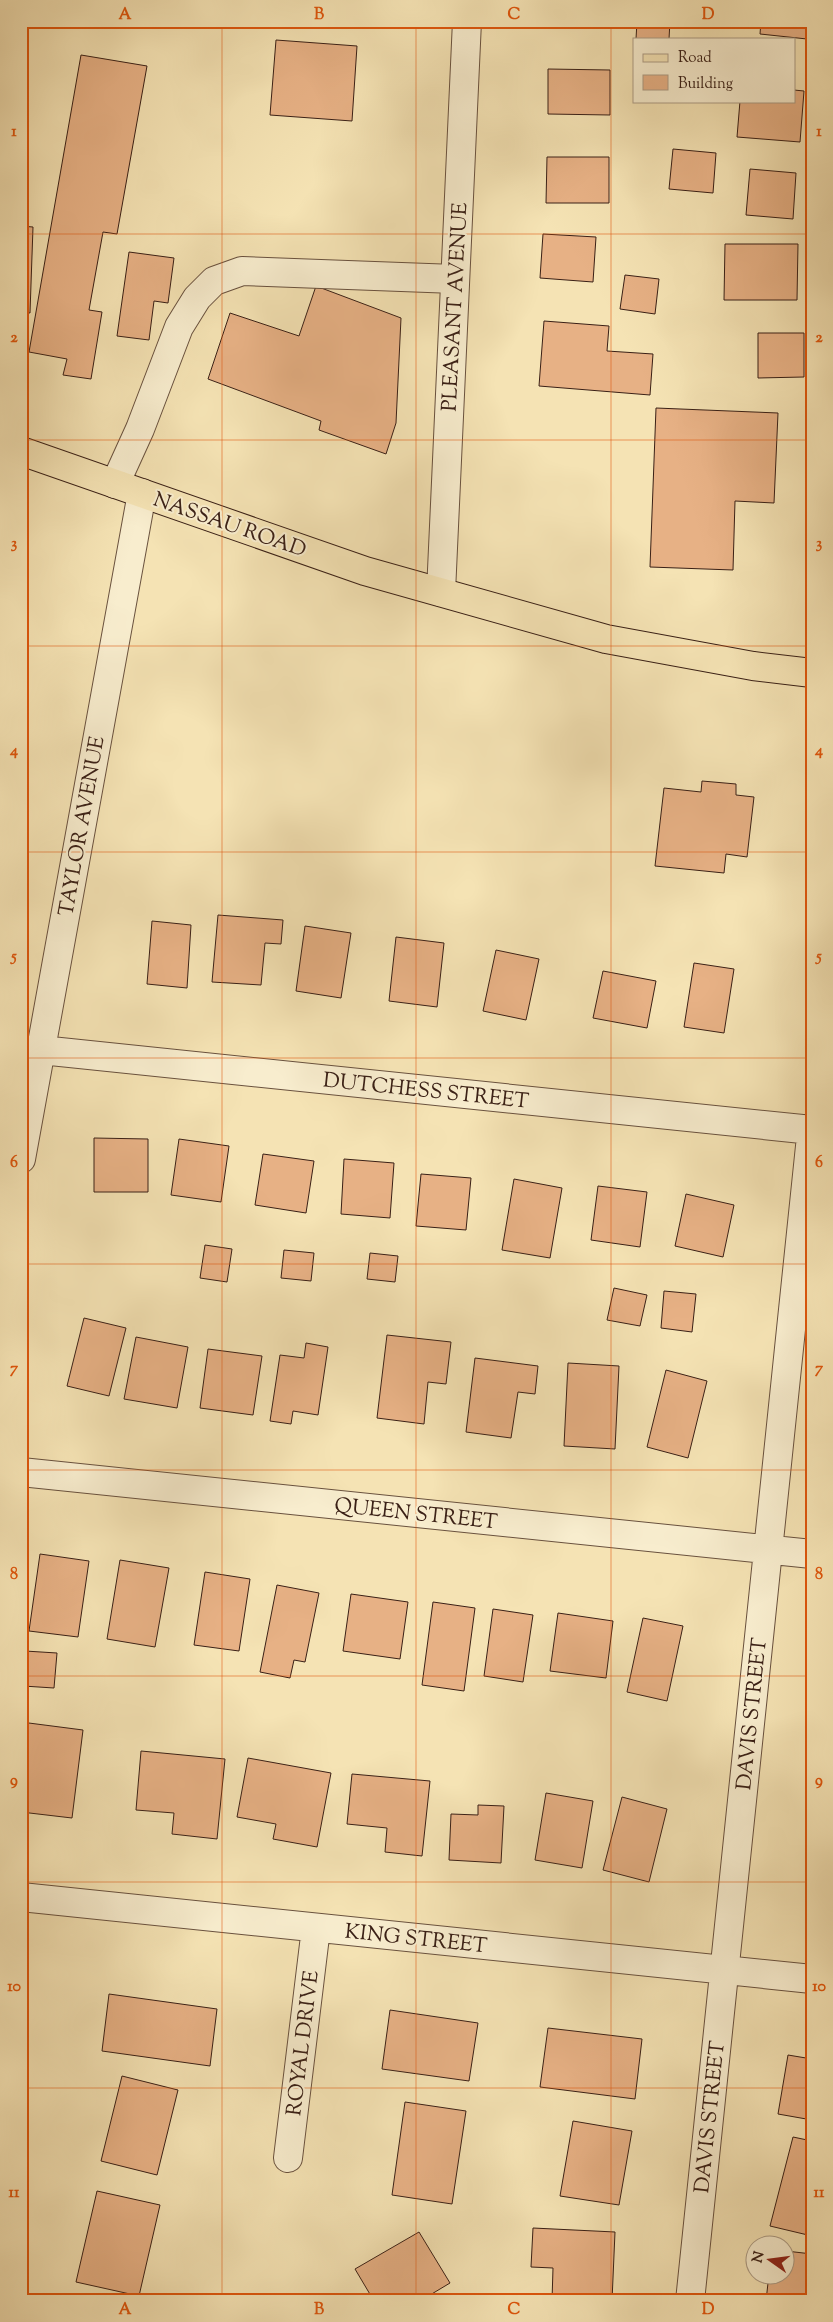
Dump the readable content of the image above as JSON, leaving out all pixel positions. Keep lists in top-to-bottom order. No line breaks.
{"streets":{"main road":["NASSAU ROAD"],"street":["PLEASANT AVENUE","TAYLOR AVENUE","DUTCHESS STREET","QUEEN STREET","DAVIS STREET","KING STREET","ROYAL DRIVE"]},"crossings":[["PLEASANT AVENUE","NASSAU ROAD"],["NASSAU ROAD","TAYLOR AVENUE"],["TAYLOR AVENUE","DUTCHESS STREET"],["DUTCHESS STREET","DAVIS STREET"],["QUEEN STREET","DAVIS STREET"],["DAVIS STREET","KING STREET"],["KING STREET","ROYAL DRIVE"]],"legend":["Road","Building"],"north":"left","grid":{"columns":["A","B","C","D"],"rows":["1","2","3","4","5","6","7","8","9","10","11"]}}
